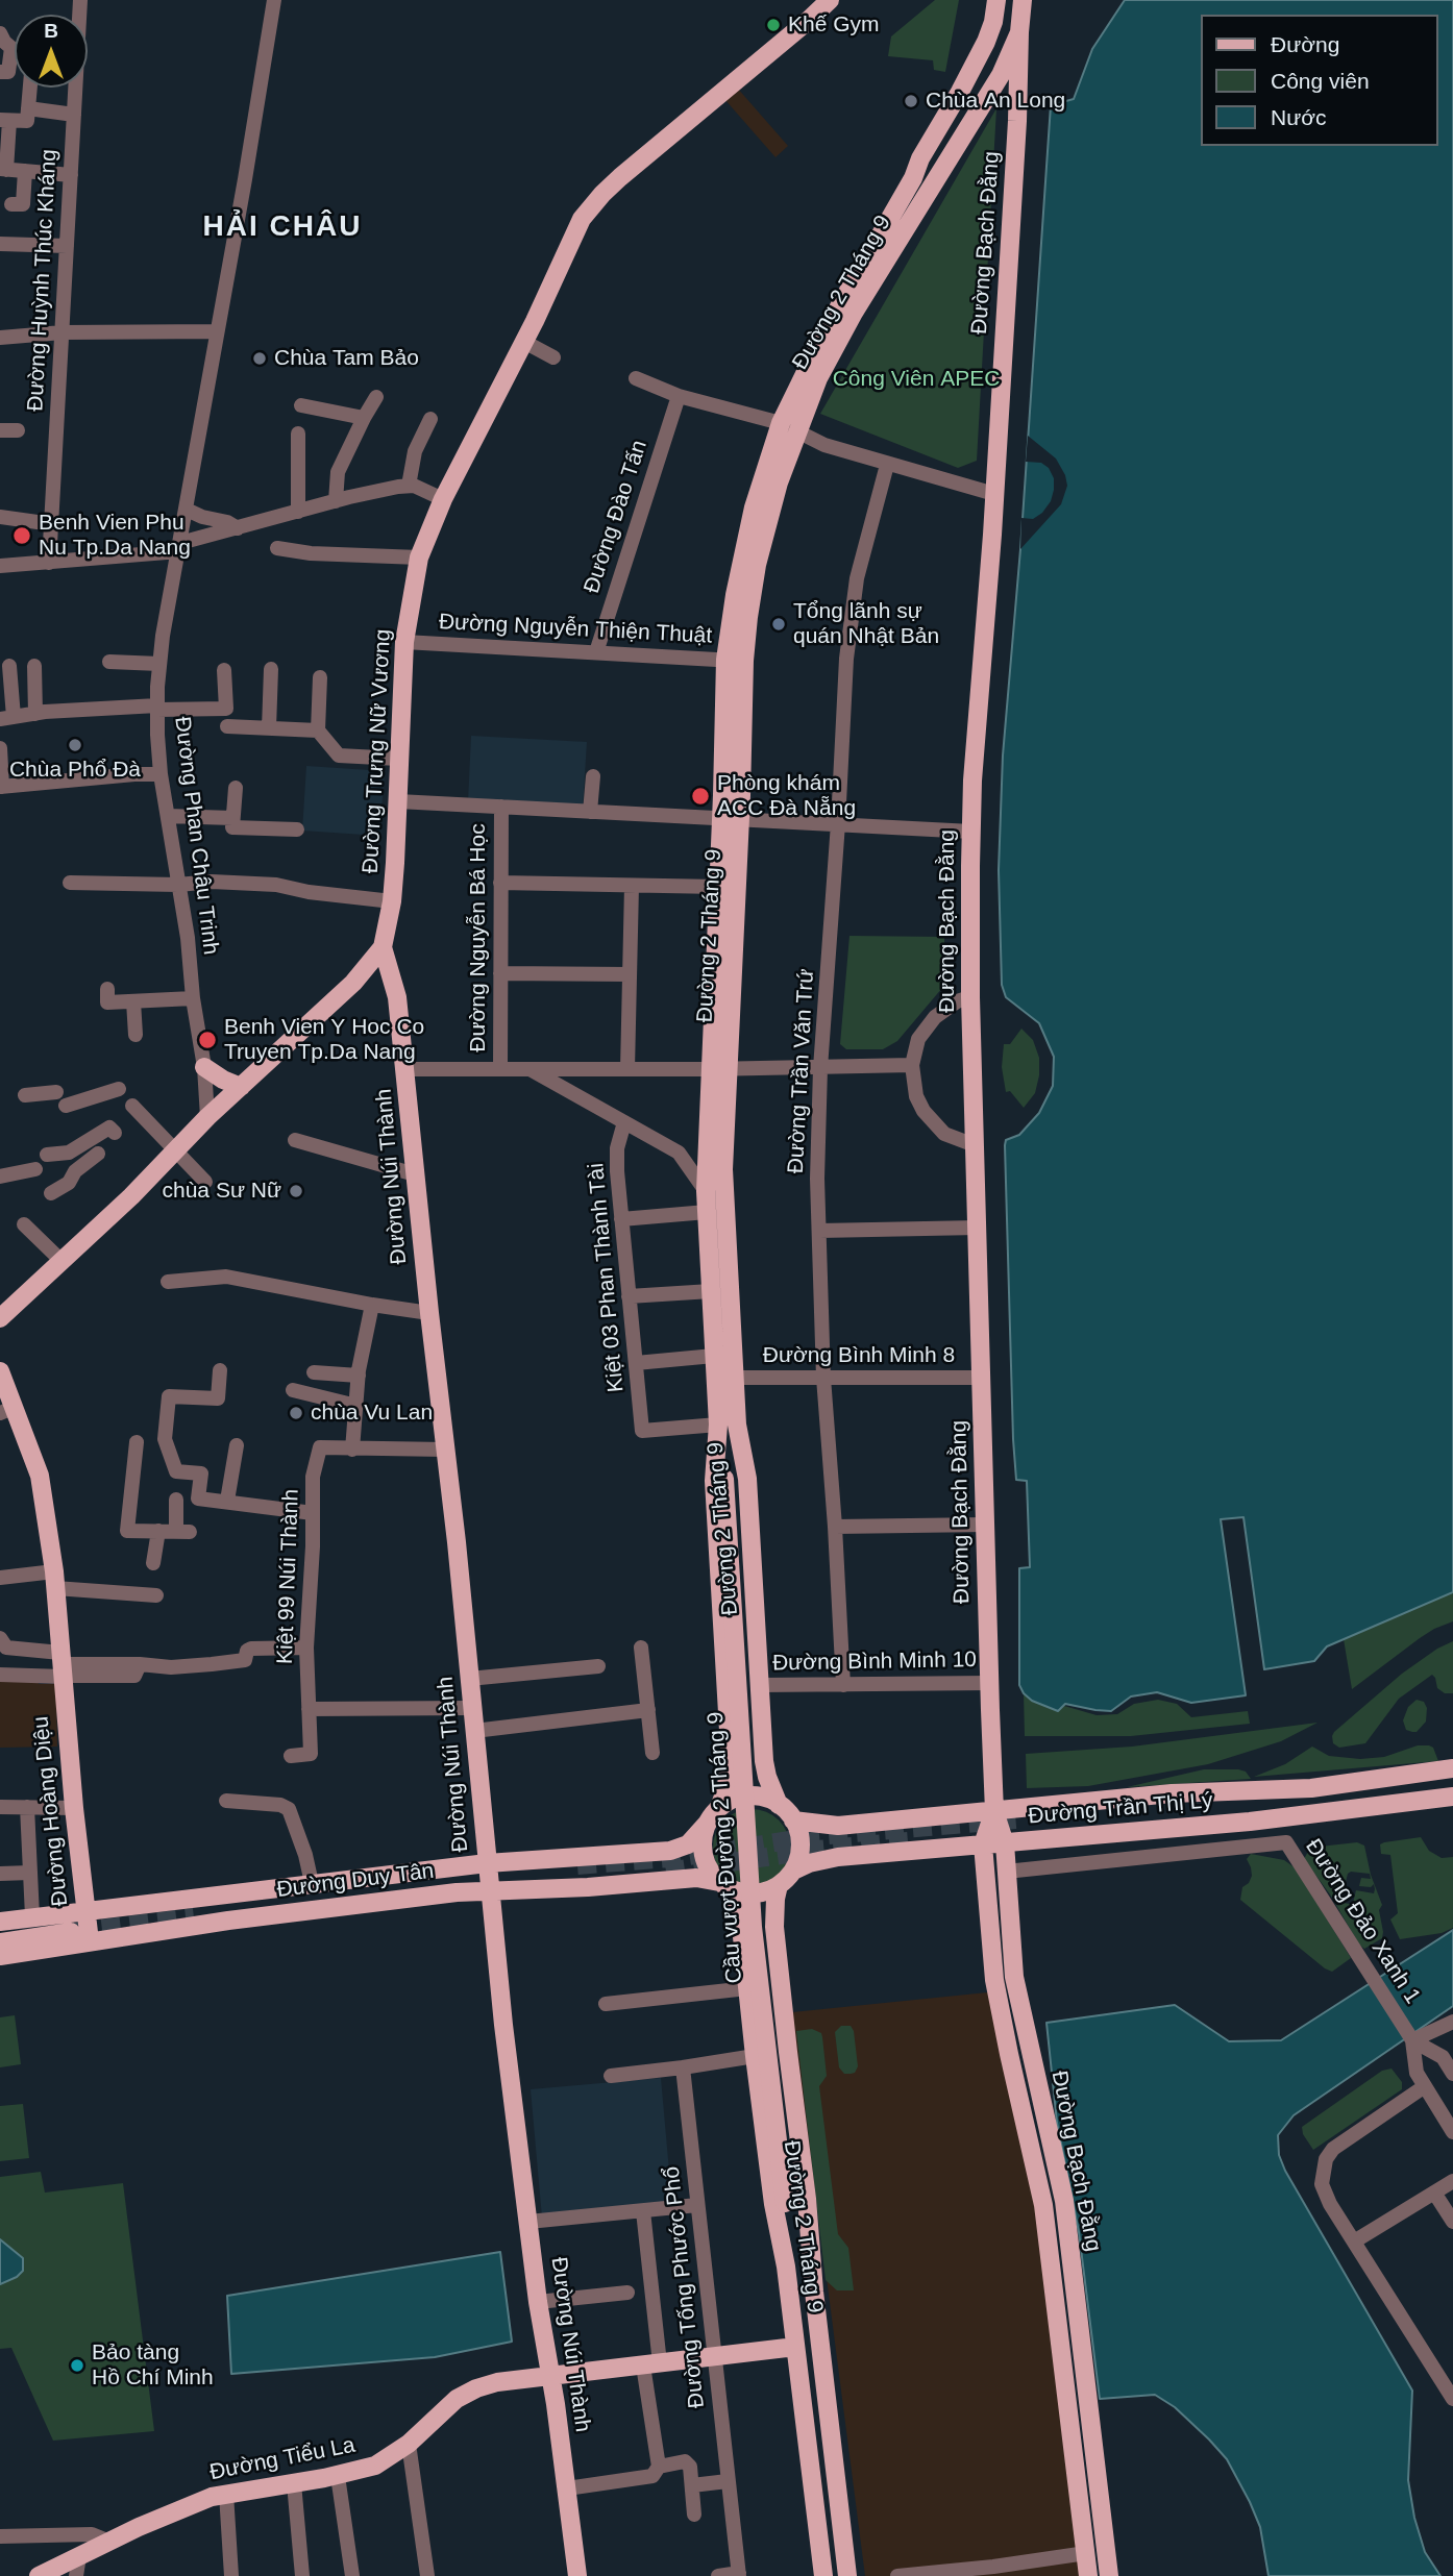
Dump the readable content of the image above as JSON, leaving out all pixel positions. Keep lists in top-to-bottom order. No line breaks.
{"streets":{"main road":["Đường Bạch Đằng","Đường 2 Tháng 9","Đường Trưng Nữ Vương","Đường Núi Thành","Đường Trần Thị Lý","Đường Hoàng Diệu","Cầu vượt Đường 2 Tháng 9","Đường Duy Tân","Đường Tiểu La"],"street":["Đường Huỳnh Thúc Kháng","Đường Đào Tấn","Đường Nguyễn Thiện Thuật","Đường Phan Châu Trinh","Đường Nguyễn Bá Học","Đường Trần Văn Trứ","Kiệt 03 Phan Thành Tài","Đường Bình Minh 8","Kiệt 99 Núi Thành","Đường Bình Minh 10","Đường Đảo Xanh 1","Đường Tống Phước Phổ"]},"crossings":[["Đường Bạch Đằng","Đường 2 Tháng 9"],["Đường Bạch Đằng","Đường Bình Minh 8"],["Đường Bạch Đằng","Đường Bình Minh 10"],["Đường Bạch Đằng","Đường Trần Thị Lý"],["Đường Bạch Đằng","Đường Đảo Xanh 1"],["Đường 2 Tháng 9","Đường Nguyễn Thiện Thuật"],["Đường 2 Tháng 9","Kiệt 03 Phan Thành Tài"],["Đường 2 Tháng 9","Đường Bình Minh 8"],["Đường 2 Tháng 9","Đường Bình Minh 10"],["Đường 2 Tháng 9","Đường Trần Thị Lý"],["Đường 2 Tháng 9","Cầu vượt Đường 2 Tháng 9"],["Đường 2 Tháng 9","Đường Duy Tân"],["Đường 2 Tháng 9","Đường Tiểu La"],["Đường Đào Tấn","Đường Nguyễn Thiện Thuật"],["Đường Nguyễn Thiện Thuật","Đường Trưng Nữ Vương"],["Đường Trưng Nữ Vương","Đường Phan Châu Trinh"],["Đường Trưng Nữ Vương","Đường Núi Thành"],["Đường Trần Văn Trứ","Đường Bình Minh 8"],["Đường Trần Văn Trứ","Đường Bình Minh 10"],["Đường Núi Thành","Đường Duy Tân"],["Đường Núi Thành","Đường Tiểu La"],["Kiệt 03 Phan Thành Tài","Cầu vượt Đường 2 Tháng 9"],["Đường Trần Thị Lý","Đường Duy Tân"],["Đường Hoàng Diệu","Đường Duy Tân"],["Đường Tống Phước Phổ","Đường Tiểu La"]],"districts":["HẢI CHÂU"],"parks":["Công Viên APEC"],"places":["Khế Gym","Chùa An Long","Chùa Tam Bảo","Benh Vien Phu Nu Tp.Da Nang","Tổng lãnh sự quán Nhật Bản","Chùa Phổ Đà","Phòng khám ACC Đà Nẵng","Benh Vien Y Hoc Co Truyen Tp.Da Nang","chùa Sư Nữ","chùa Vu Lan","Bảo tàng Hồ Chí Minh"],"legend":["Đường","Công viên","Nước"],"north":"top"}
